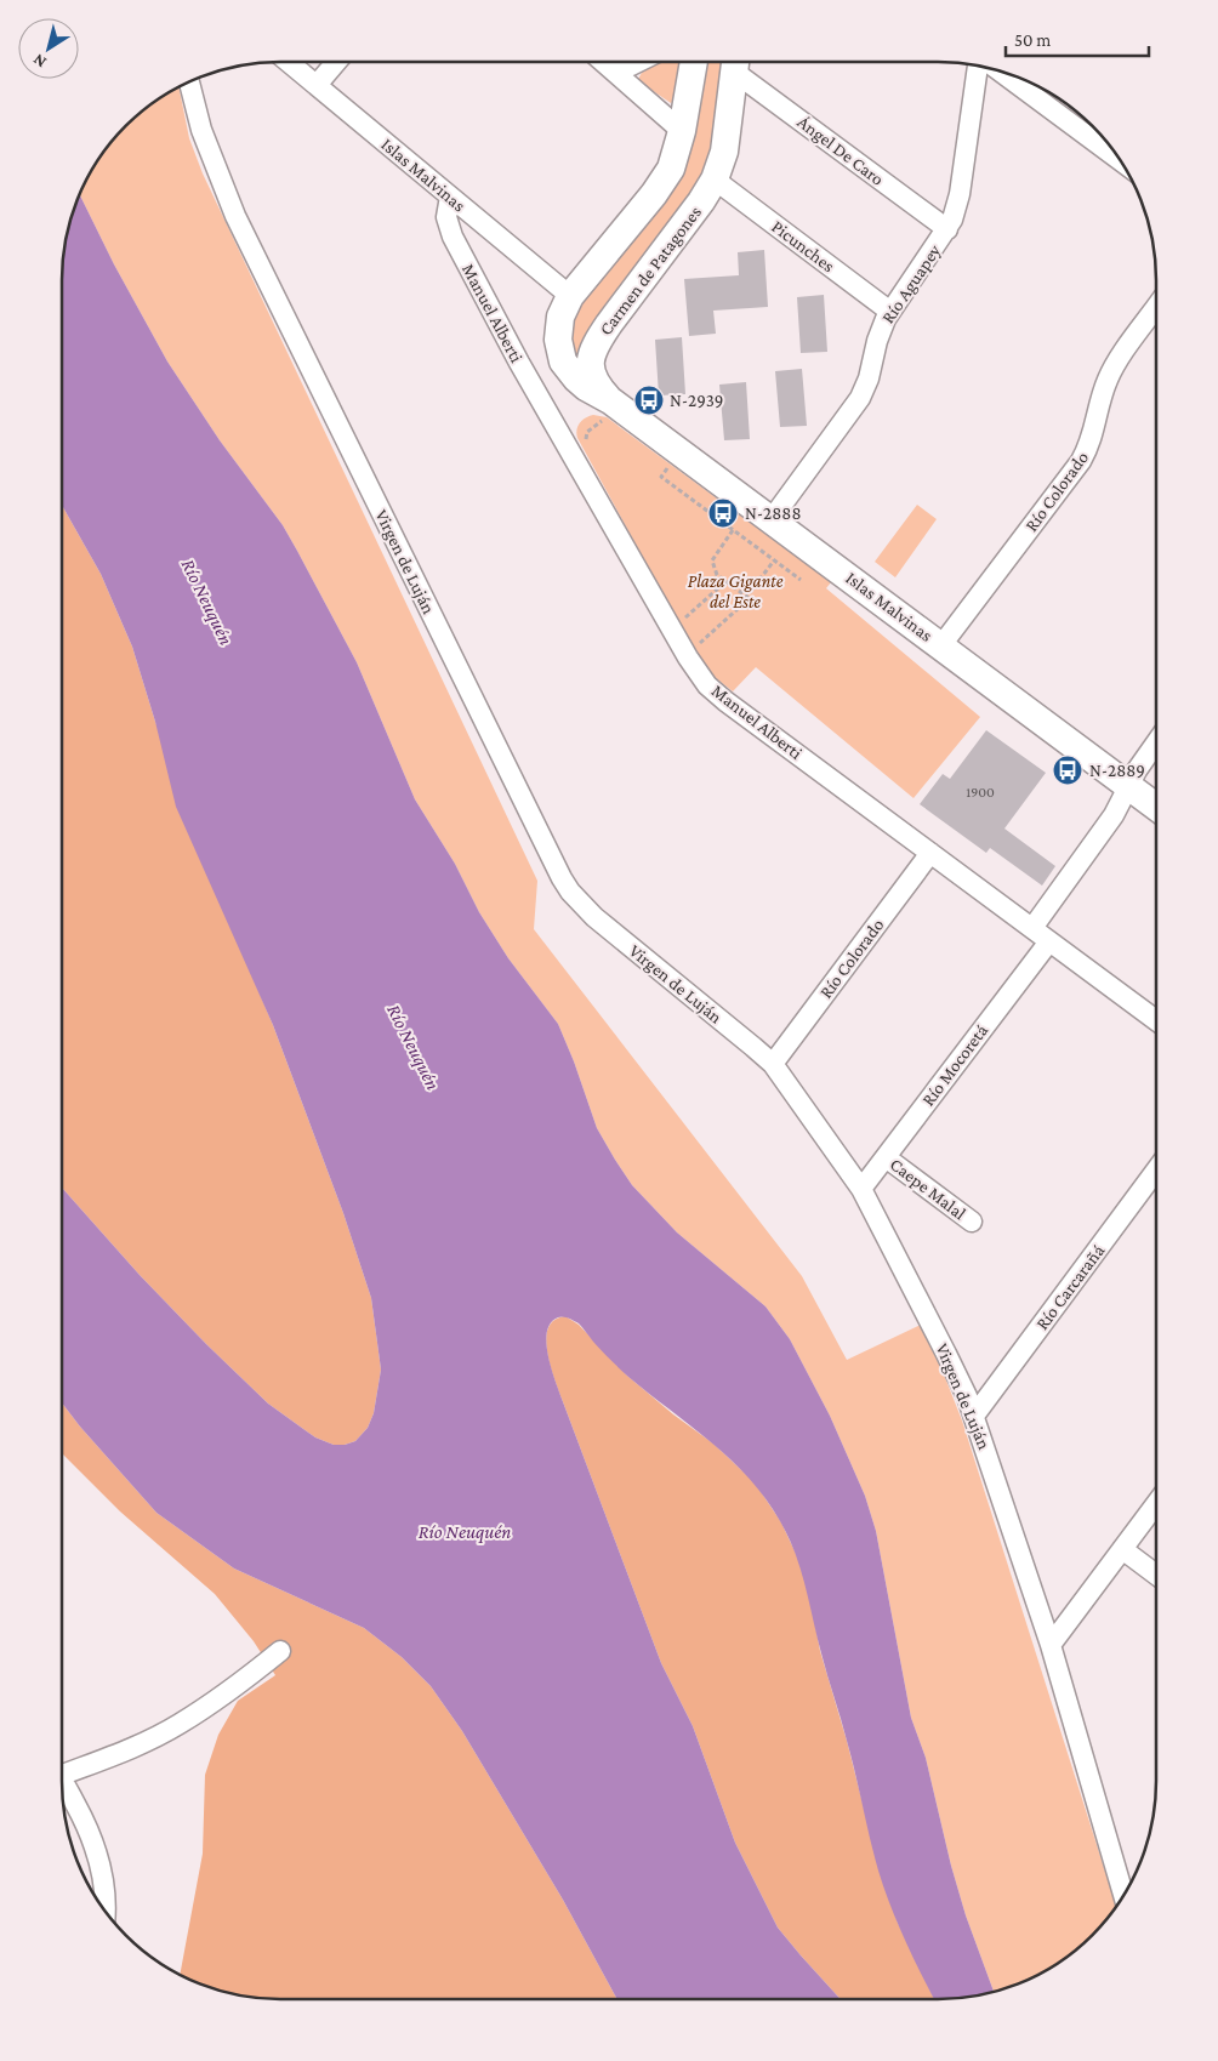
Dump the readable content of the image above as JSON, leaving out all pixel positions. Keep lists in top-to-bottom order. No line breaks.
{"streets":{"main road":["Islas Malvinas","Carmen de Patagones"],"street":["Ángel De Caro","Picunches","Río Aguapey","Manuel Alberti","Río Colorado","Virgen de Luján","Río Mocoretá","Caepe Malal","Río Carcarañá"]},"crossings":[["Ángel De Caro","Carmen de Patagones"],["Ángel De Caro","Río Aguapey"],["Islas Malvinas","Carmen de Patagones"],["Islas Malvinas","Río Aguapey"],["Islas Malvinas","Manuel Alberti"],["Islas Malvinas","Río Colorado"],["Picunches","Carmen de Patagones"],["Picunches","Río Aguapey"],["Manuel Alberti","Río Colorado"],["Manuel Alberti","Río Mocoretá"],["Río Colorado","Virgen de Luján"],["Virgen de Luján","Río Mocoretá"],["Virgen de Luján","Río Carcarañá"],["Río Mocoretá","Caepe Malal"]],"water":["Río Neuquén"],"parks":["Plaza Gigante del Este"],"places":{"bus stop":["N-2939","N-2888","N-2889"]},"house_numbers":["1900"],"scale_bar":"50 m","north":"bottom left"}
